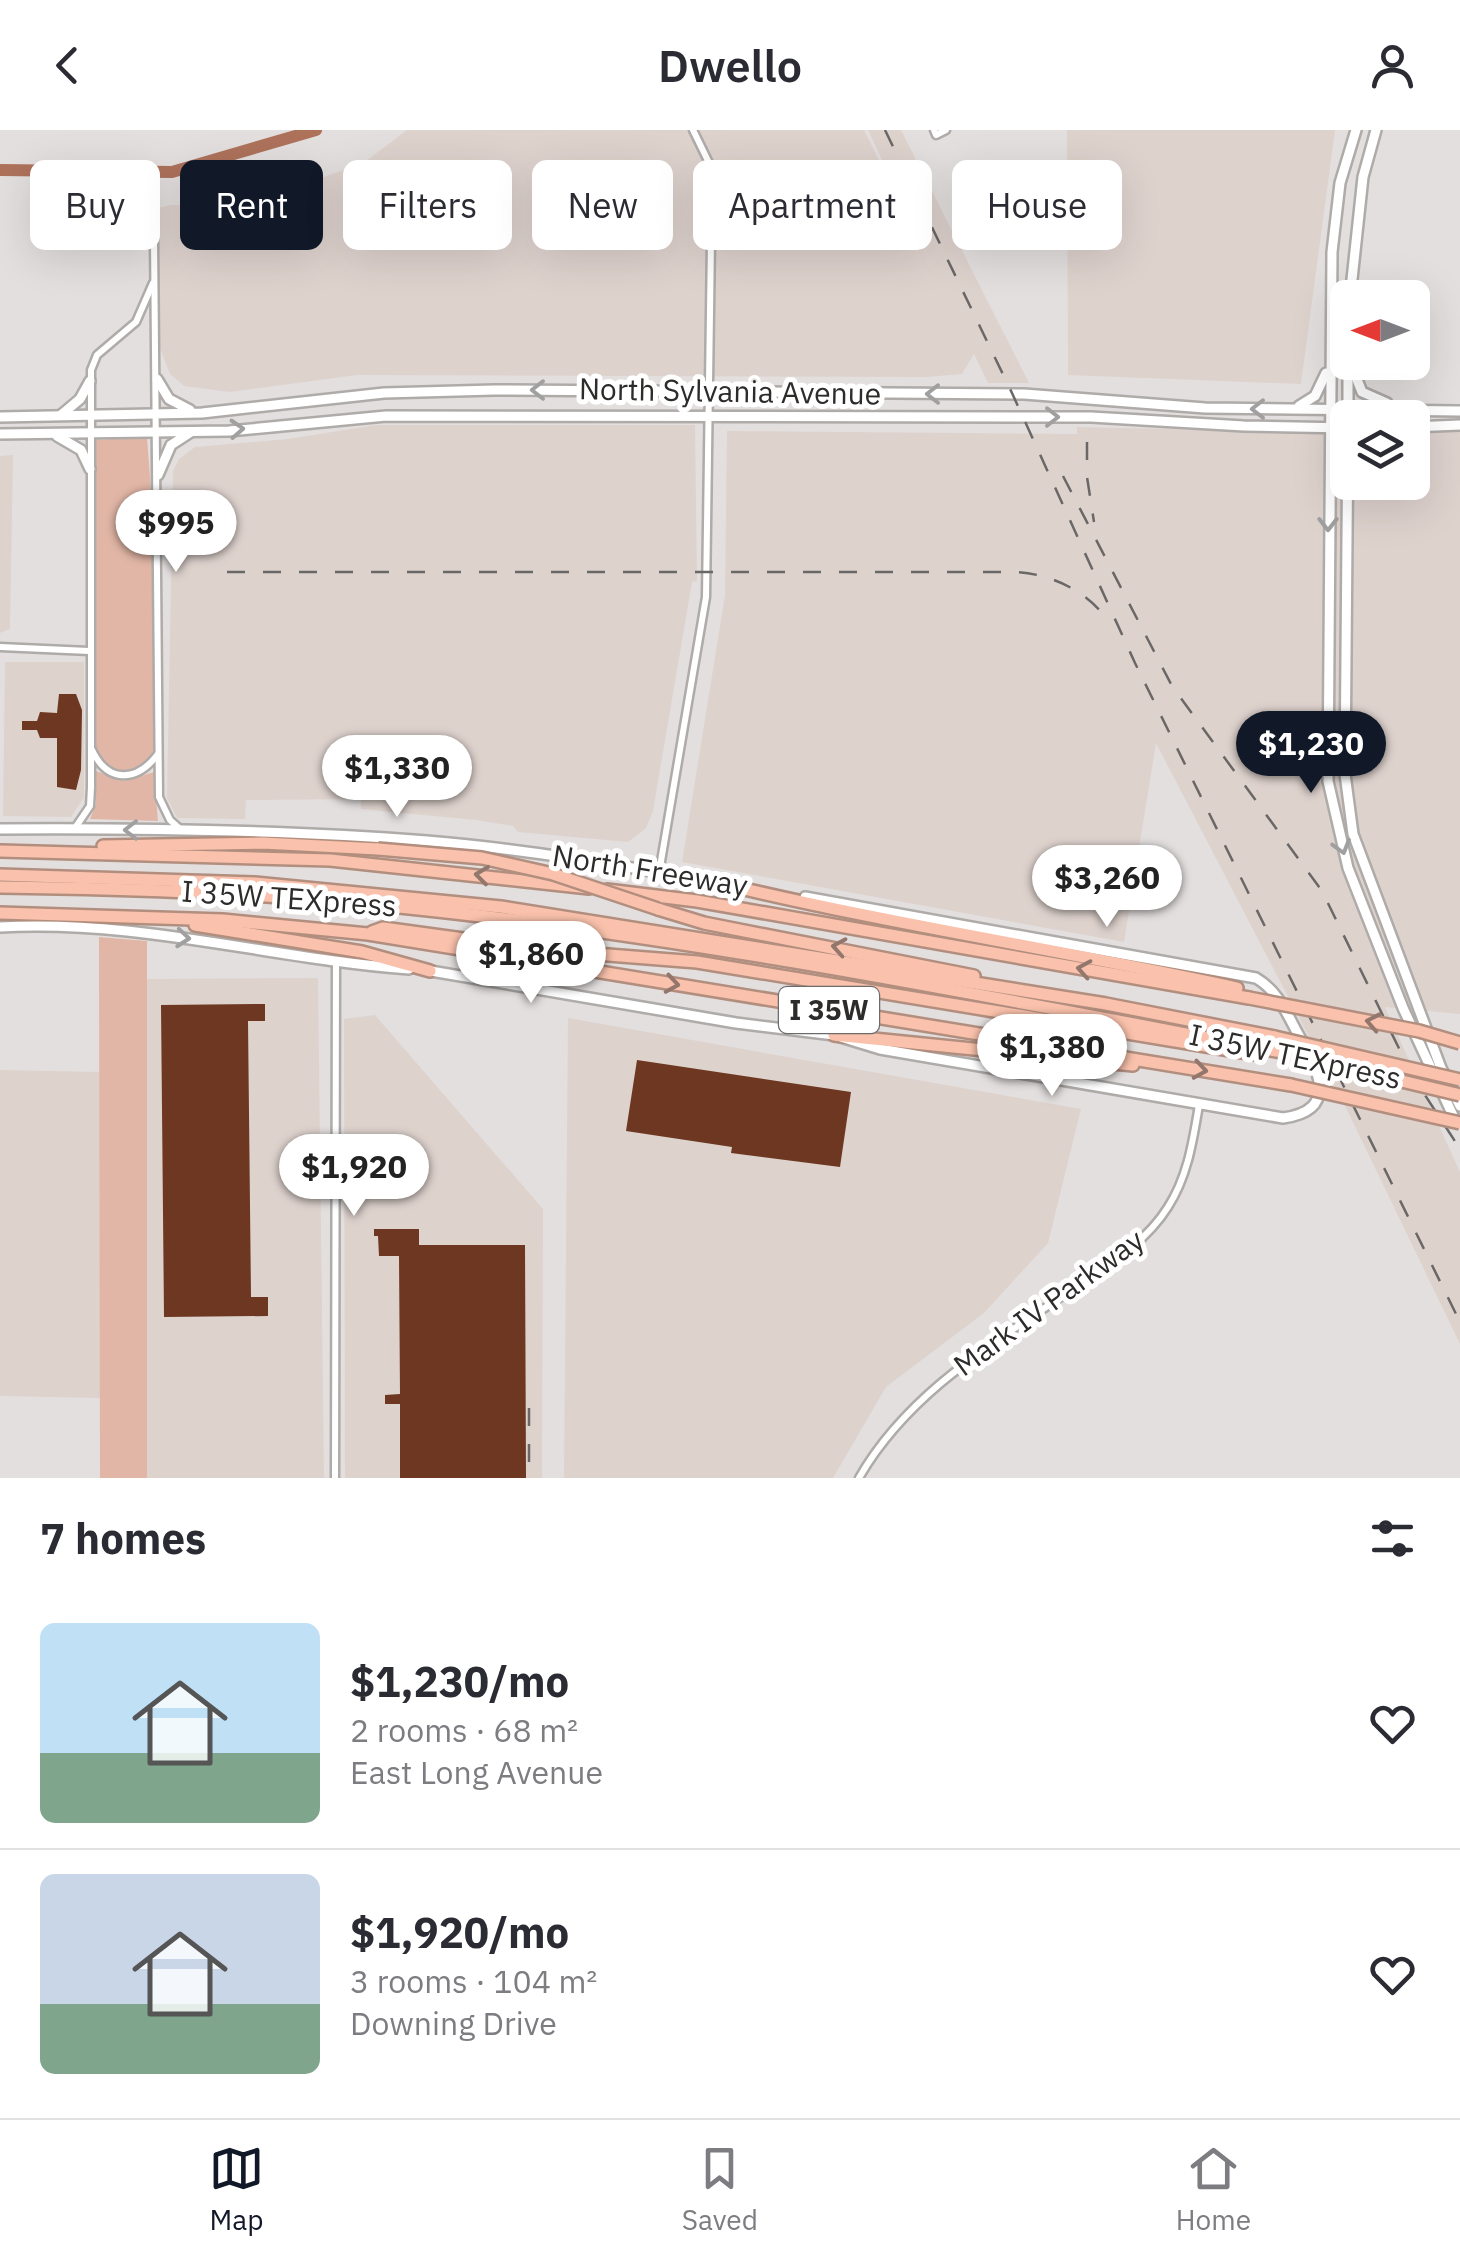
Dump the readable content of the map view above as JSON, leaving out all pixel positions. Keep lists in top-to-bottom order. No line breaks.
{"streets":{"highway":["North Freeway","I 35W TEXpress","I 35W"],"main road":["North Sylvania Avenue"],"street":["Mark IV Parkway"]},"crossings":[["North Freeway","Mark IV Parkway"]],"north":"left","page":{"header":"Dwello","chip":["Buy","Rent","Filters","New","Apartment","House"],"price":["$995","$1,230","$1,330","$3,260","$1,860","$1,380","$1,920"],"heading":"7 homes","list":[{"name":"$1,230/mo","note":"2 rooms · 68 m² · East Long Avenue"},{"name":"$1,920/mo","note":"3 rooms · 104 m² · Downing Drive"}],"tabs":["Map","Saved","Home"]}}
